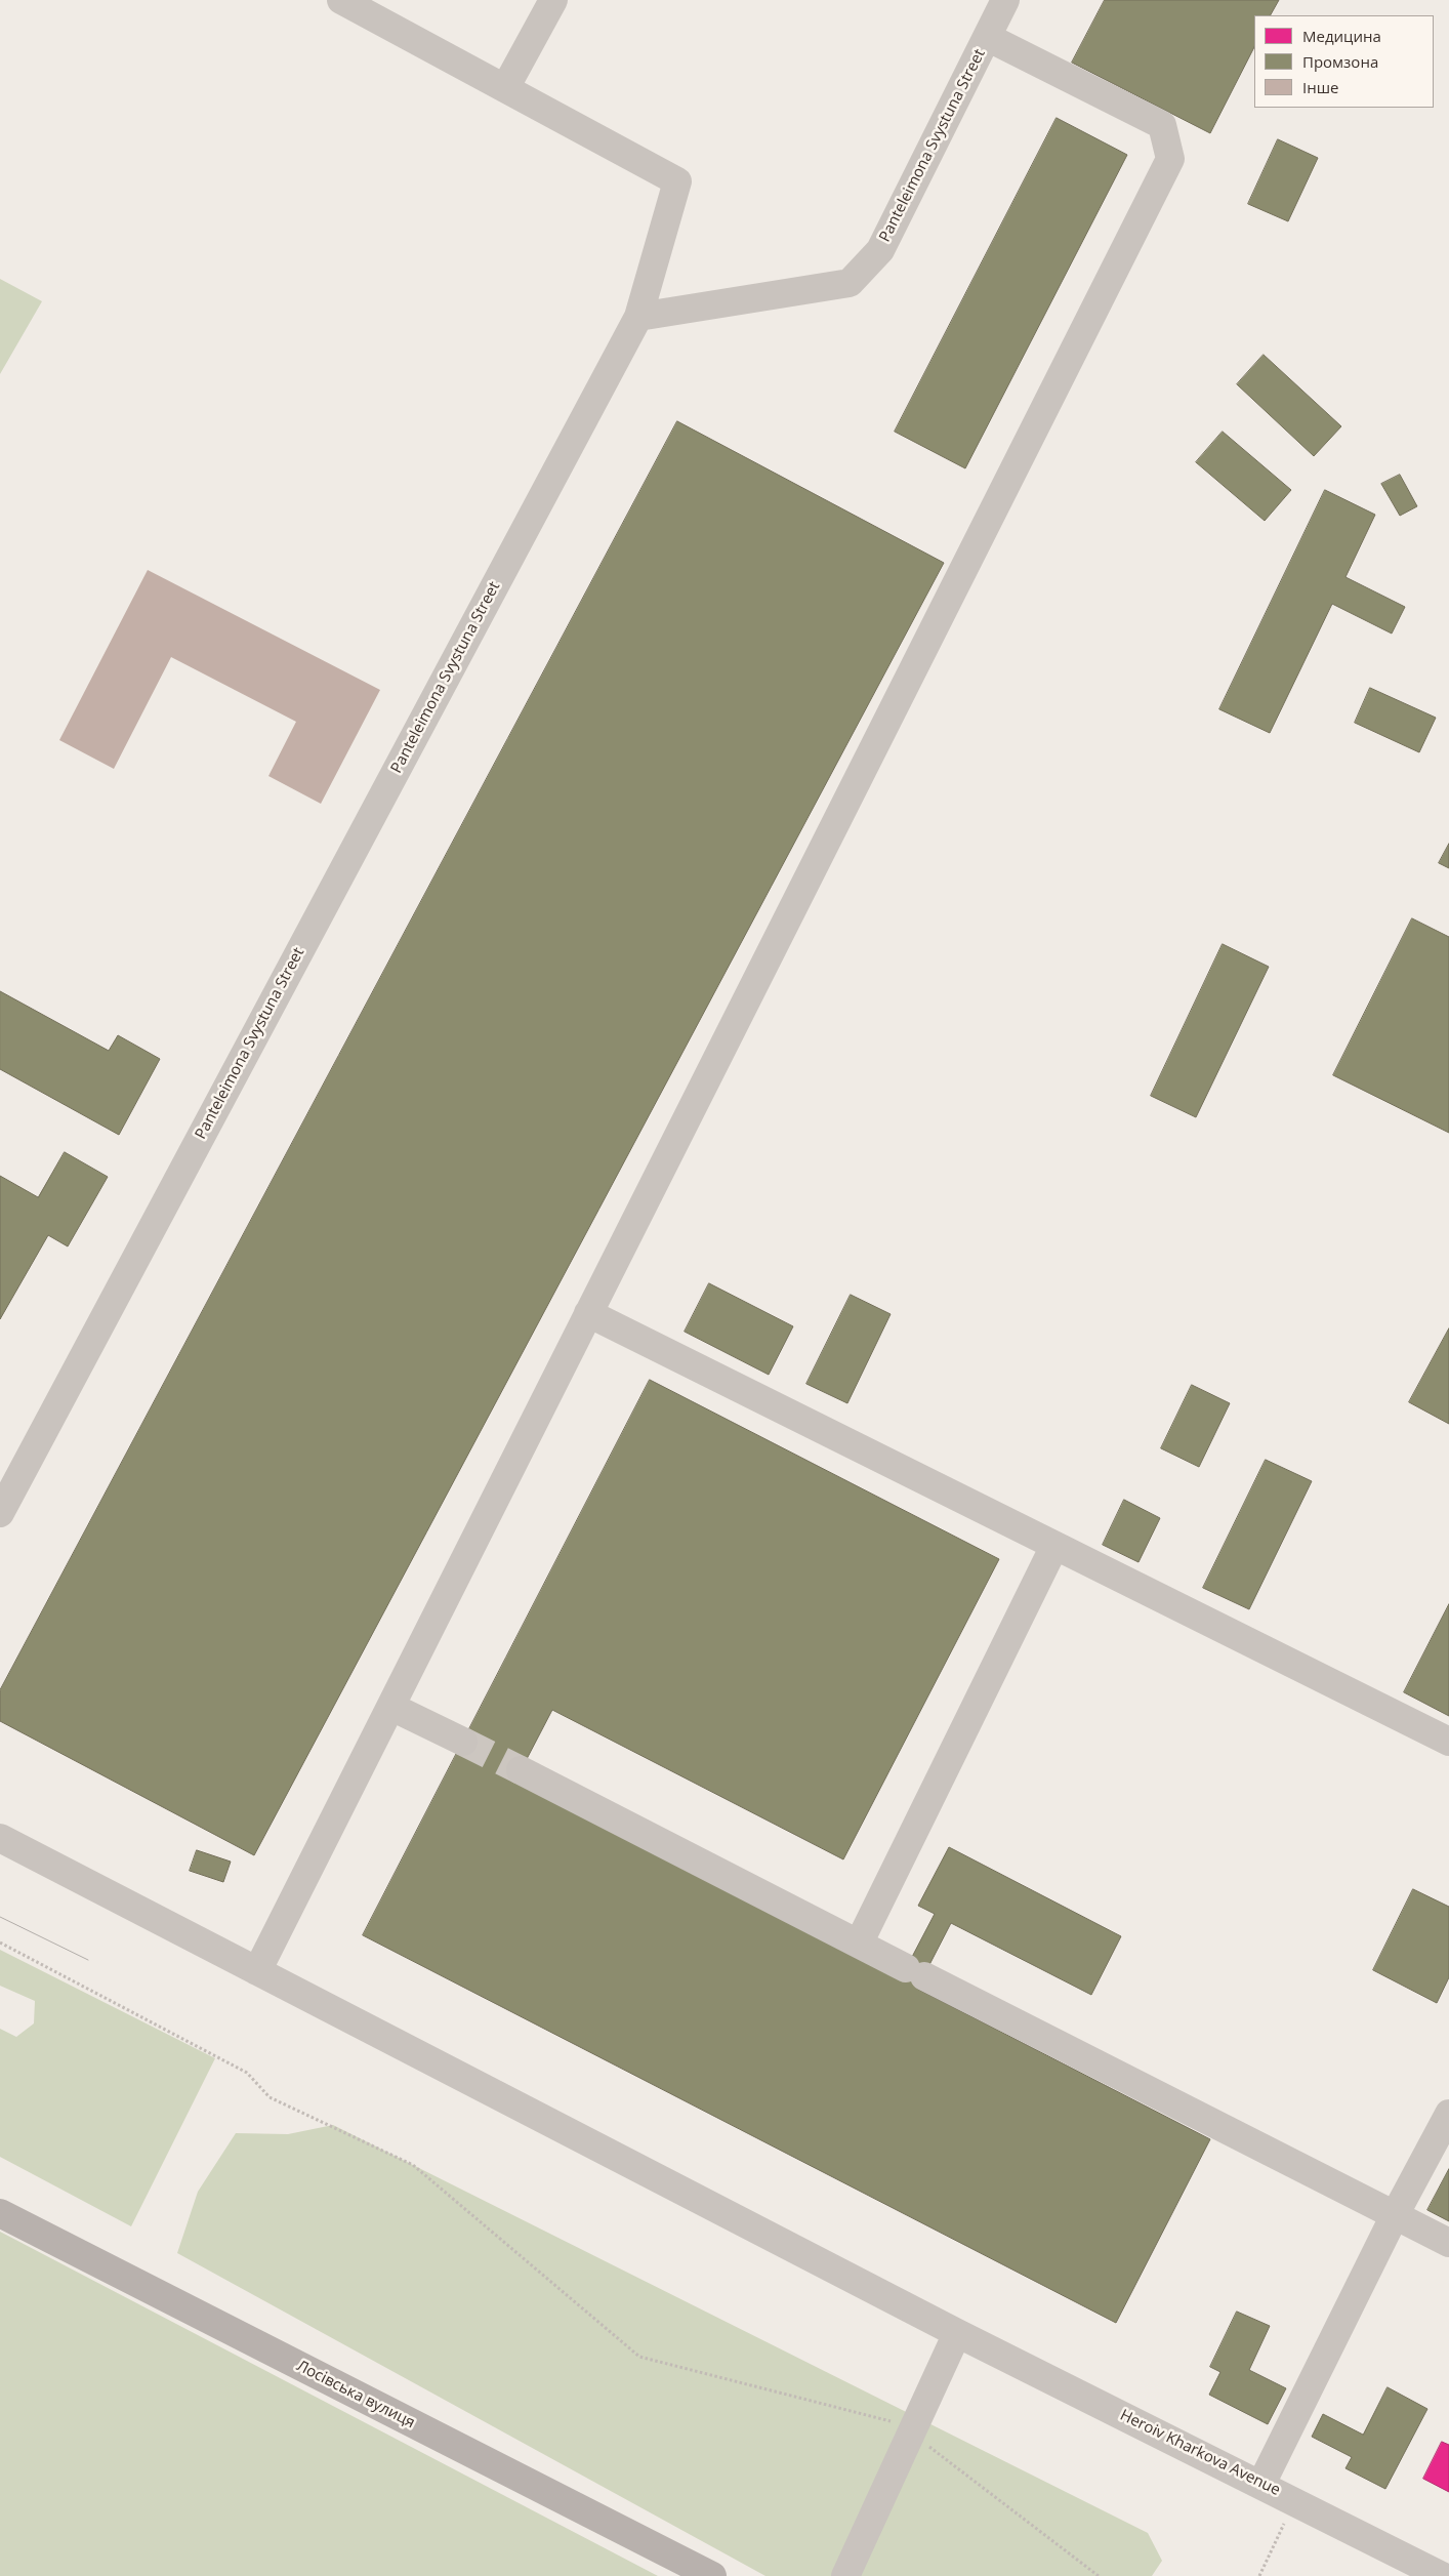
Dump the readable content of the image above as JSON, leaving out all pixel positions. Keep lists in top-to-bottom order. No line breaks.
{"streets":{"main road":["Лосівська вулиця"],"street":["Panteleimona Svystuna Street","Heroiv Kharkova Avenue"]},"legend":["Медицина","Промзона","Інше"]}
